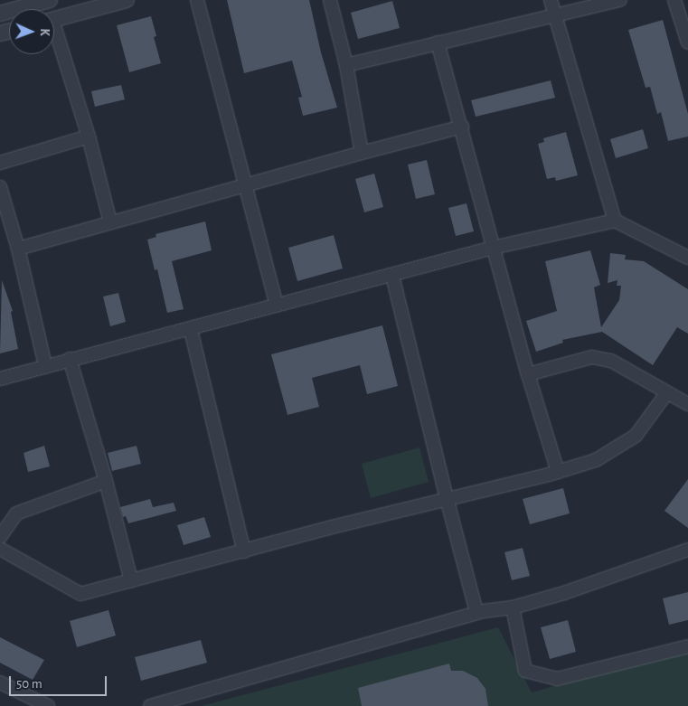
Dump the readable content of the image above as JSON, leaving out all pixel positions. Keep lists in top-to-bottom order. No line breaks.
{"scale_bar":"50 m","north":"right"}
